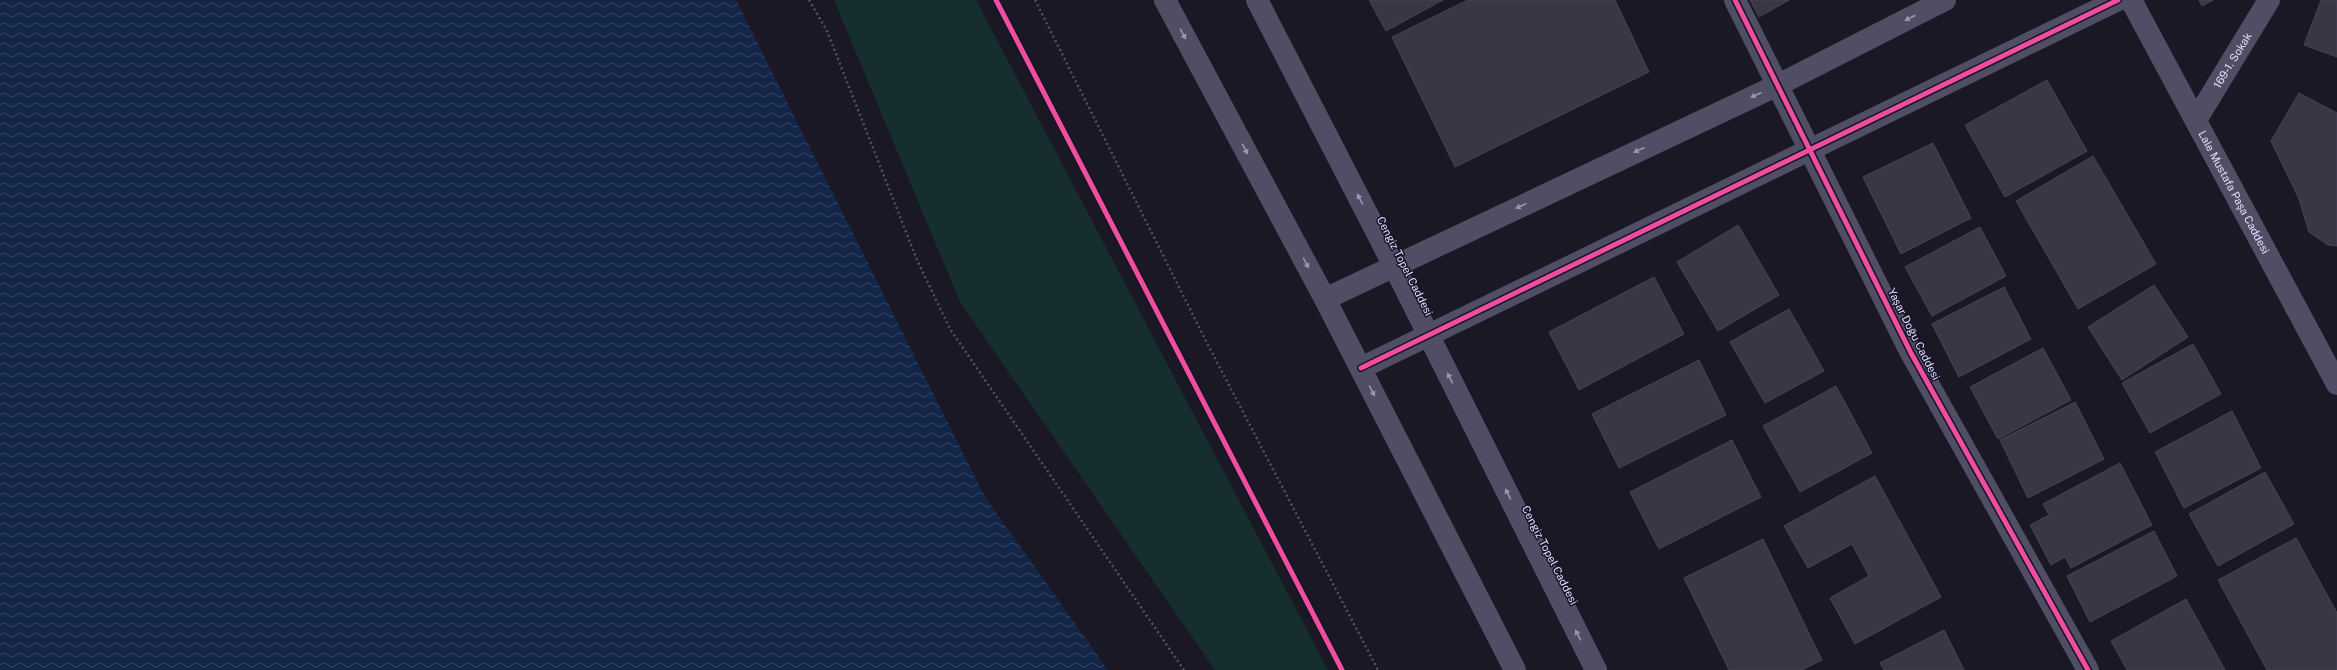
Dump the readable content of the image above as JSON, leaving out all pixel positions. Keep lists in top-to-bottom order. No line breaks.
{"streets":{"street":["169-1. Sokak","Lale Mustafa Paşa Caddesi","Cengiz Topel Caddesi","Yaşar Doğu Caddesi"]},"crossings":[["169-1. Sokak","Lale Mustafa Paşa Caddesi"]]}
